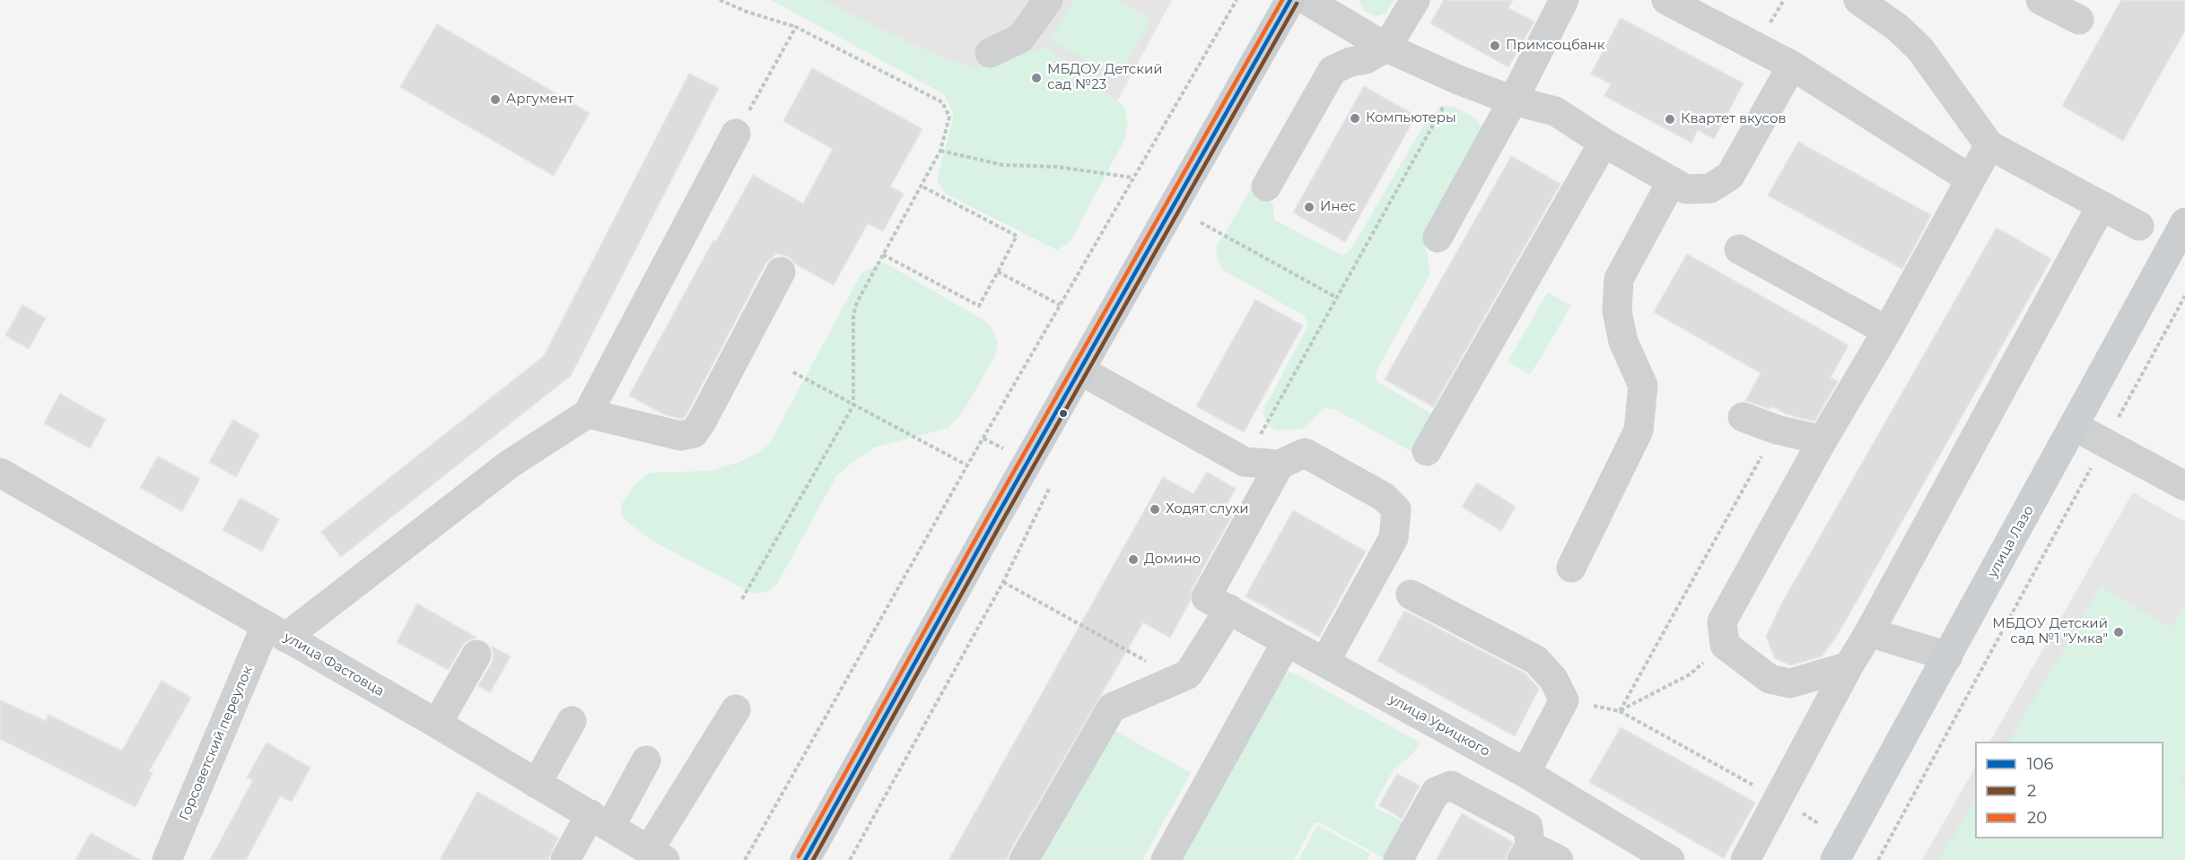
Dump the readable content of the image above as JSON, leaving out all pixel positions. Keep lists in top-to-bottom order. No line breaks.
{"streets":{"main road":["улица Лазо"],"street":["улица Фастовца","улица Урицкого","Горсоветский переулок"]},"crossings":[["улица Фастовца","Горсоветский переулок"]],"places":["Примсоцбанк","МБДОУ Детский сад №23","Аргумент","Компьютеры","Квартет вкусов","Инес","Ходят слухи","Домино","МБДОУ Детский сад №1 \"Умка\""],"lines":["transit line 106","transit line 20","transit line 2"],"legend":["106","2","20"]}
